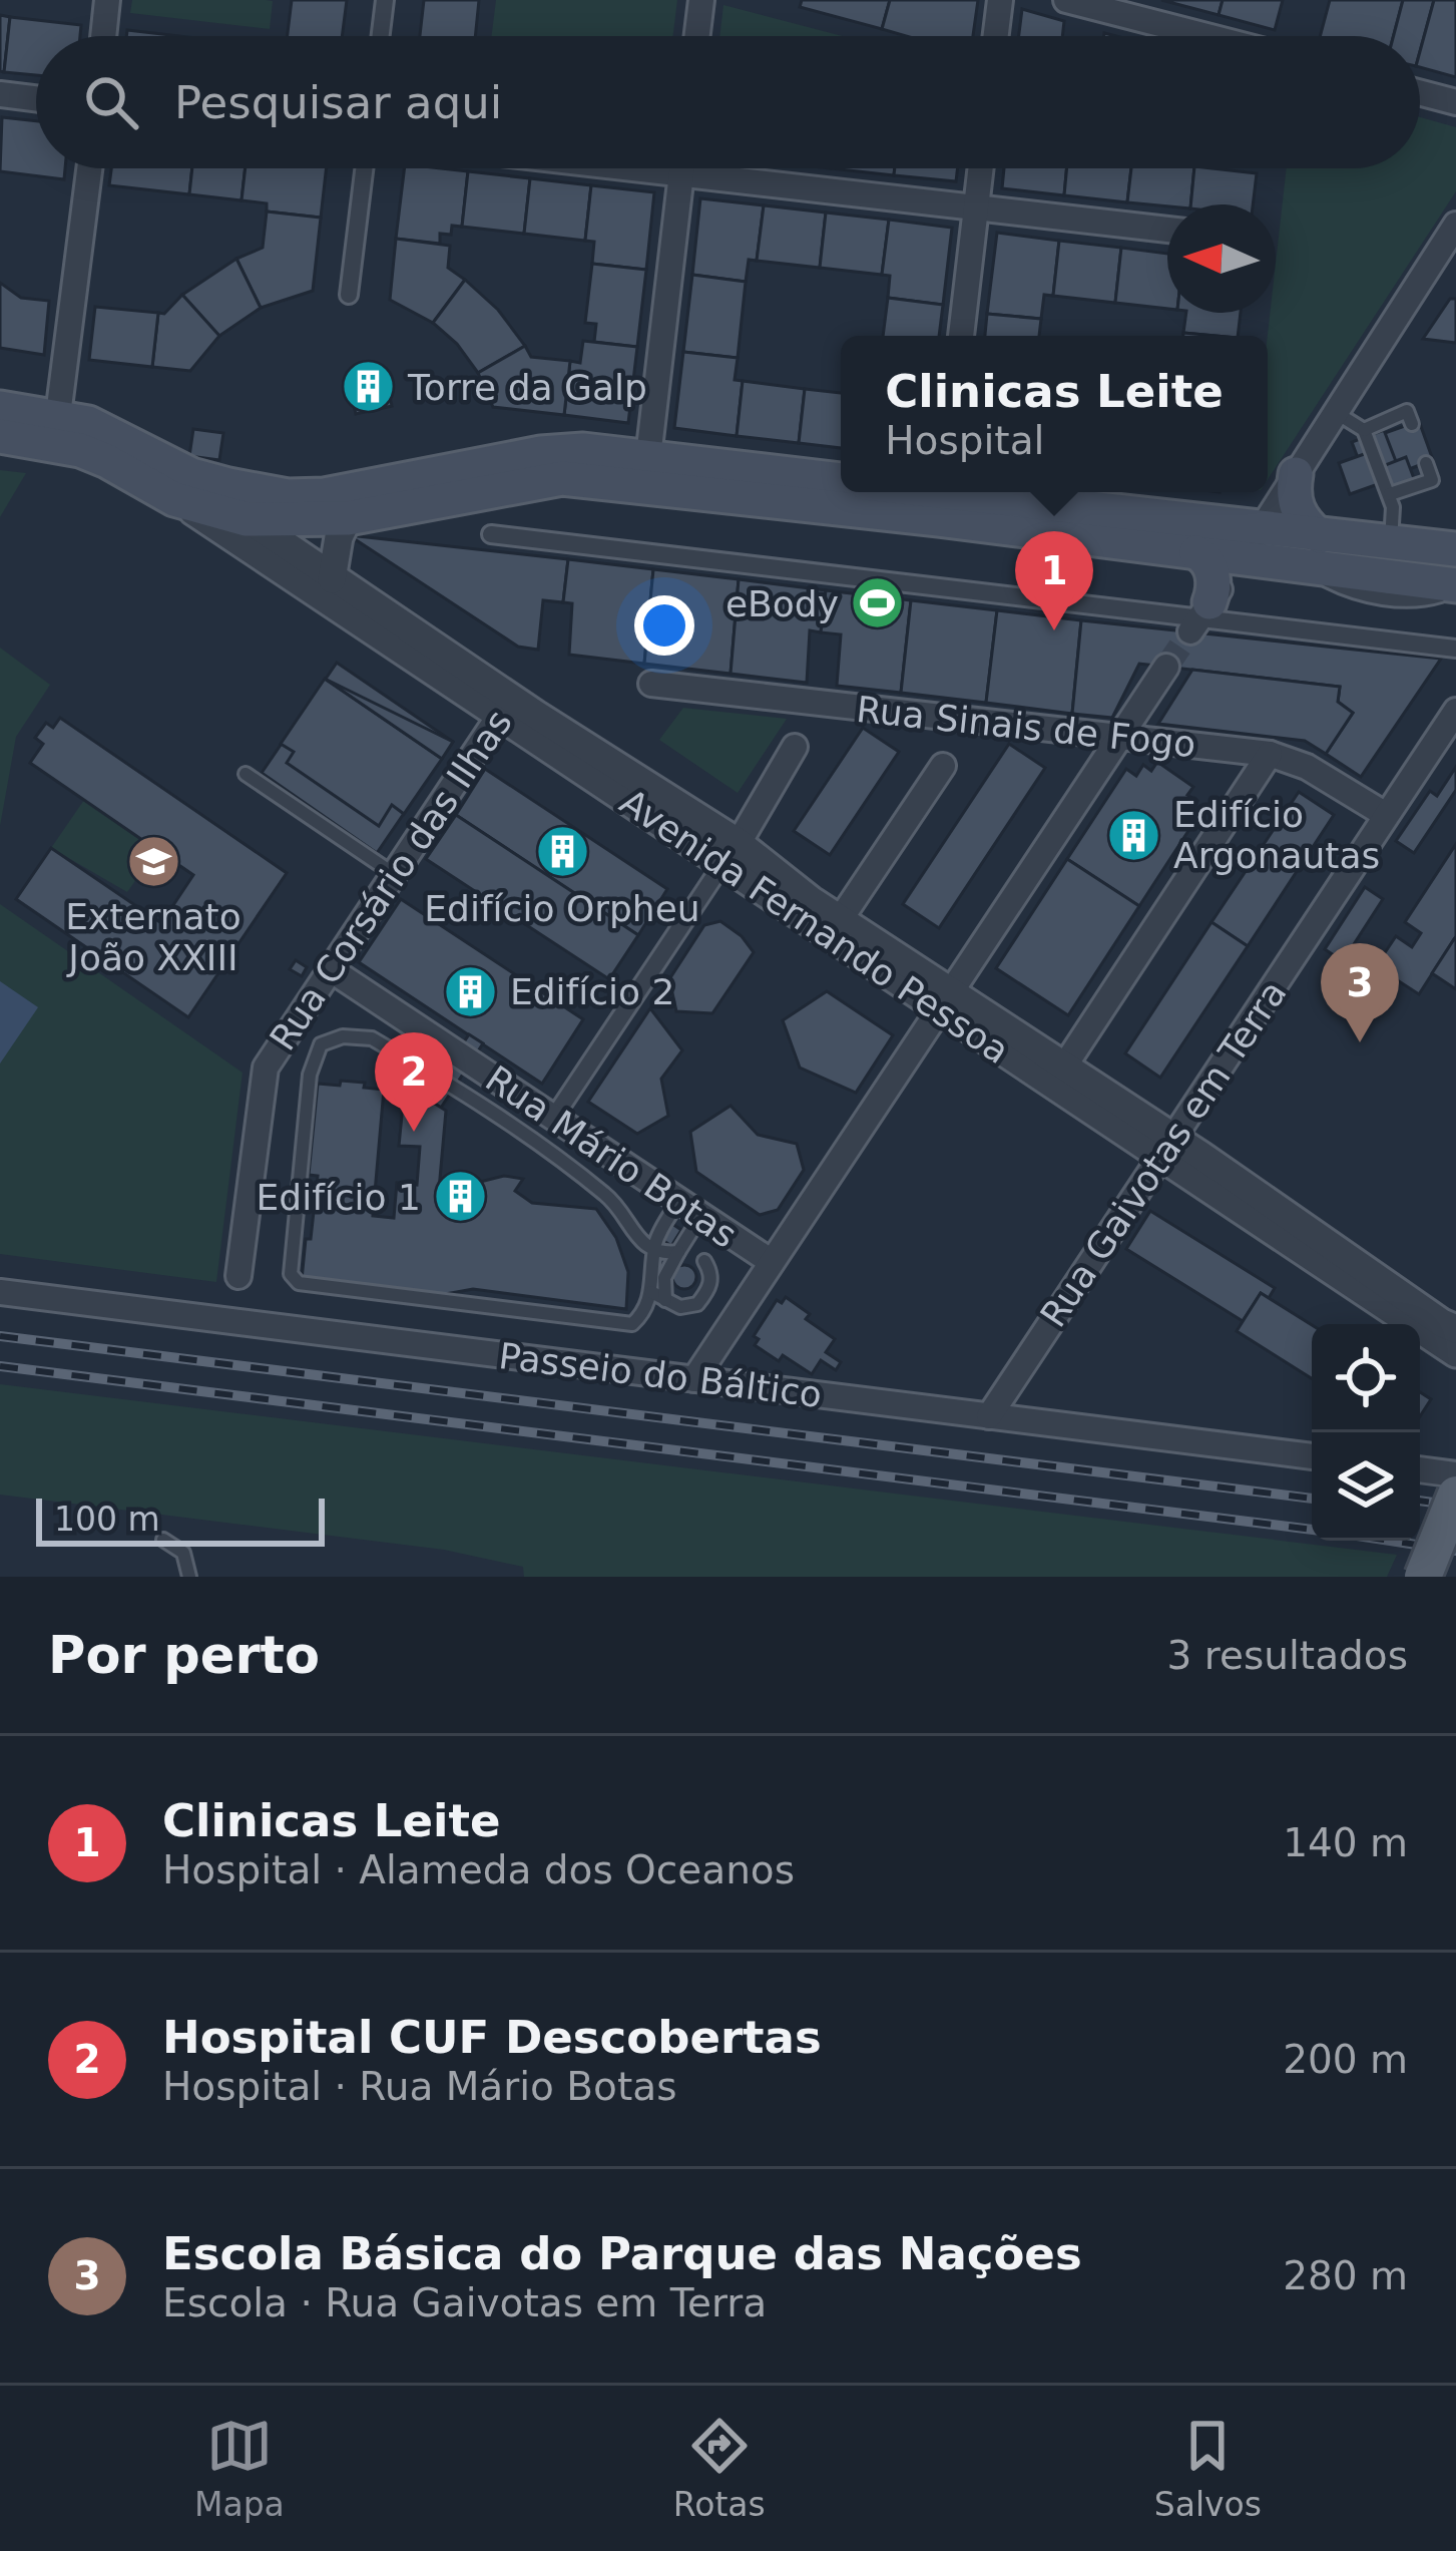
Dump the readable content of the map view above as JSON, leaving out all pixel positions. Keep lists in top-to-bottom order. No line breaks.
{"streets":{"street":["Rua Sinais de Fogo","Rua Corsário das Ilhas","Avenida Fernando Pessoa","Rua Gaivotas em Terra","Rua Mário Botas","Passeio do Báltico"]},"crossings":[["Rua Sinais de Fogo","Rua Gaivotas em Terra"],["Rua Corsário das Ilhas","Avenida Fernando Pessoa"],["Rua Corsário das Ilhas","Rua Mário Botas"],["Avenida Fernando Pessoa","Rua Gaivotas em Terra"],["Rua Gaivotas em Terra","Passeio do Báltico"]],"places":{"building":["Torre da Galp","Edifício Argonautas","Edifício Orpheu","Edifício 2","Edifício 1"],"sports":["eBody"],"school or university":["Externato João XXIII"]},"scale_bar":"100 m","north":"left","page":{"search":"Pesquisar aqui","popup":["Clinicas Leite","Hospital"],"pins":["1","3","2"],"scale":"100 m","heading":["Por perto","3 resultados"],"list":[{"mark":"1","name":"Clinicas Leite","note":"Hospital · Alameda dos Oceanos","value":"140 m"},{"mark":"2","name":"Hospital CUF Descobertas","note":"Hospital · Rua Mário Botas","value":"200 m"},{"mark":"3","name":"Escola Básica do Parque das Nações","note":"Escola · Rua Gaivotas em Terra","value":"280 m"}],"nav":["Mapa","Rotas","Salvos"]}}
